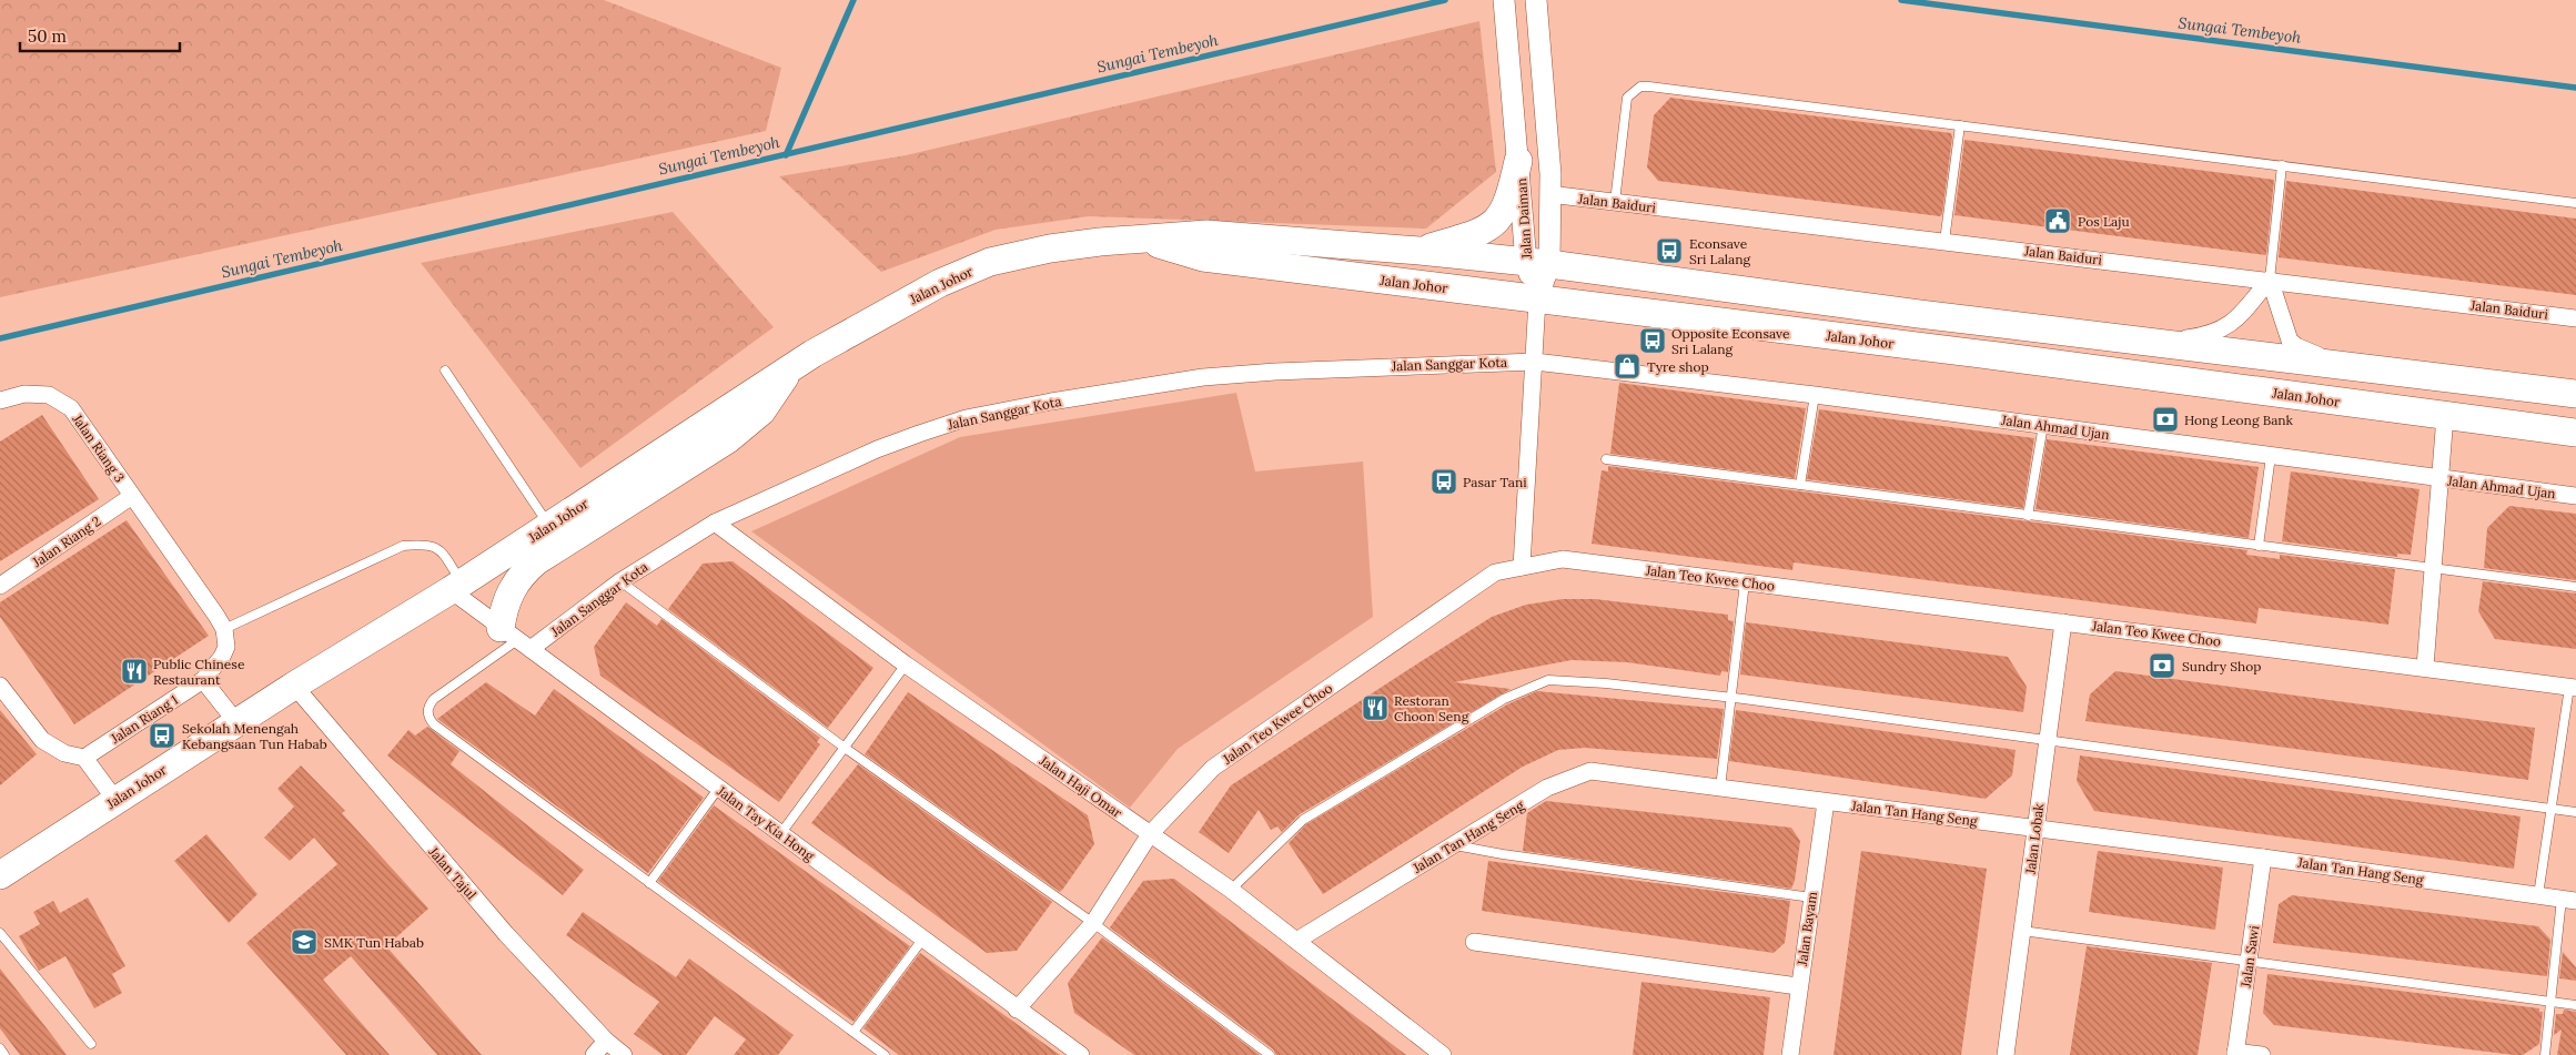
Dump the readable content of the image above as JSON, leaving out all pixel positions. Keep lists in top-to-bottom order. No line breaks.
{"streets":{"highway":["Jalan Johor"],"street":["Jalan Baiduri","Jalan Daiman","Jalan Sanggar Kota","Jalan Ahmad Ujan","Jalan Riang 3","Jalan Riang 2","Jalan Teo Kwee Choo","Jalan Riang 1","Jalan Haji Omar","Jalan Tan Hang Seng","Jalan Tay Kia Hong","Jalan Lobak","Jalan Tajul","Jalan Bayam","Jalan Sawi"]},"crossings":[["Jalan Baiduri","Jalan Daiman"],["Jalan Daiman","Jalan Johor"],["Jalan Johor","Jalan Tay Kia Hong"],["Jalan Johor","Jalan Tajul"],["Jalan Sanggar Kota","Jalan Ahmad Ujan"],["Jalan Sanggar Kota","Jalan Haji Omar"],["Jalan Sanggar Kota","Jalan Tay Kia Hong"],["Jalan Riang 3","Jalan Riang 2"],["Jalan Riang 3","Jalan Riang 1"],["Jalan Teo Kwee Choo","Jalan Haji Omar"],["Jalan Teo Kwee Choo","Jalan Tay Kia Hong"],["Jalan Teo Kwee Choo","Jalan Lobak"],["Jalan Haji Omar","Jalan Tan Hang Seng"],["Jalan Tan Hang Seng","Jalan Lobak"],["Jalan Tan Hang Seng","Jalan Bayam"],["Jalan Tan Hang Seng","Jalan Sawi"]],"water":["Sungai Tembeyoh"],"places":{"public building":["Pos Laju"],"bus stop":["Econsave Sri Lalang","Opposite Econsave Sri Lalang","Pasar Tani","Sekolah Menengah Kebangsaan Tun Habab"],"shop":["Tyre shop"],"bank":["Hong Leong Bank","Sundry Shop"],"restaurant":["Public Chinese Restaurant","Restoran Choon Seng"],"school or university":["SMK Tun Habab"]},"scale_bar":"50 m"}
